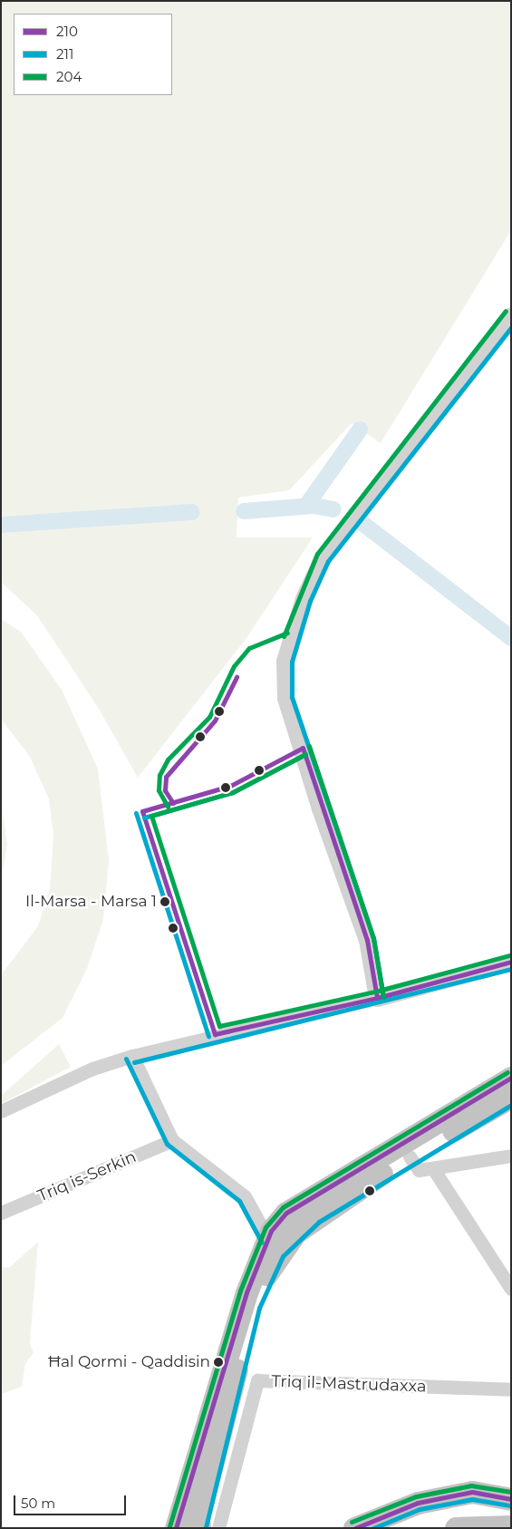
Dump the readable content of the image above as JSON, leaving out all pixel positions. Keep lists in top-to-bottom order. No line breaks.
{"streets":{"street":["Triq is-Serkin","Triq il-Mastrudaxxa"]},"places":["Il-Marsa - Marsa 1","Ħal Qormi - Qaddisin"],"lines":["transit line 204","transit line 211","transit line 210"],"legend":["210","211","204"],"scale_bar":"50 m"}
